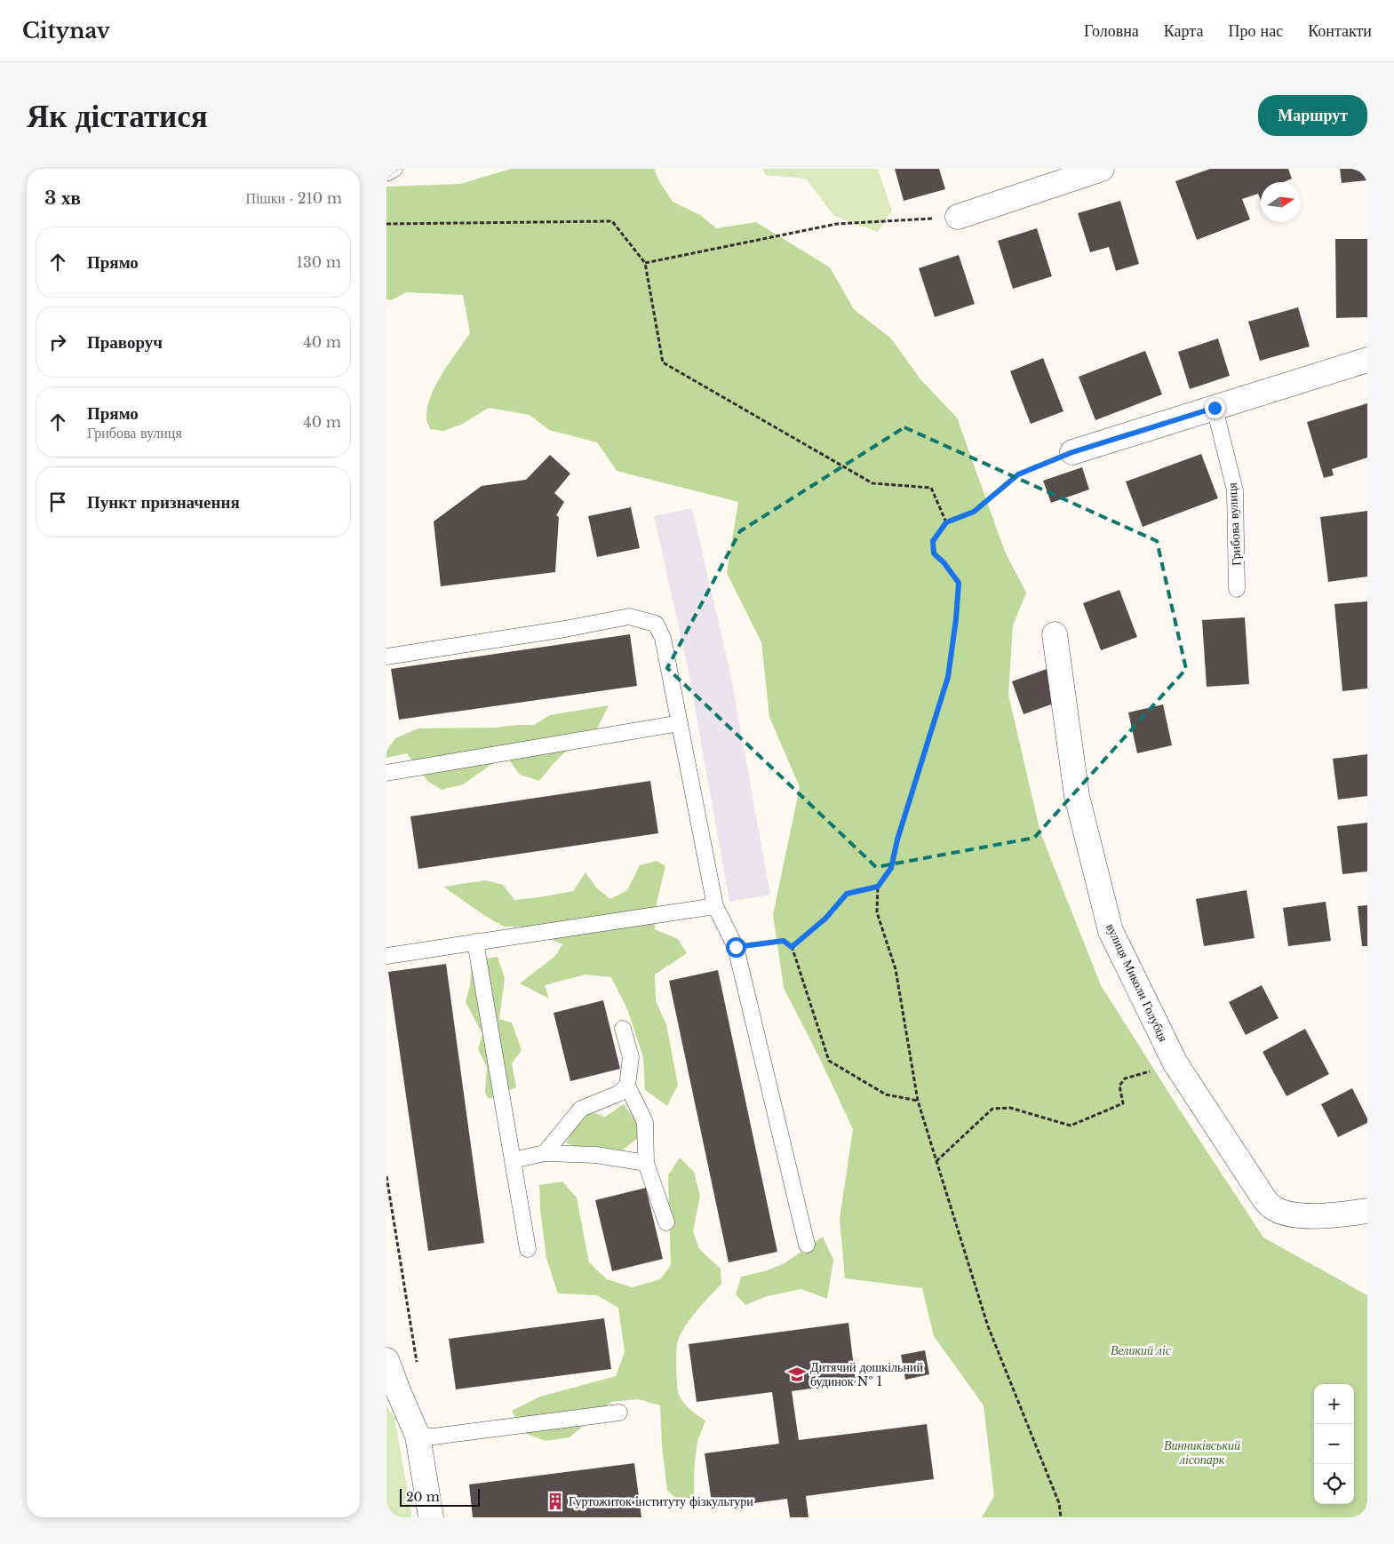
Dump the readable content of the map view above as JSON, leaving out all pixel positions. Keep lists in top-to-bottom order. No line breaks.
{"streets":{"street":["вулиця Миколи Голубця"],"lane":["Грибова вулиця"]},"parks":["Великий ліс","Винниківський лісопарк"],"places":{"school or university":["Дитячий дошкільний будинок № 1"],"building":["Гуртожиток інституту фізкультури"]},"scale_bar":"20 m","north":"right","page":{"header":"Citynav","nav":["Головна","Карта","Про нас","Контакти"],"buttons":"Маршрут","title":"Як дістатися","heading":["3 хв","Пішки · 210 m"],"list":[["Прямо","130 m"],["Праворуч","40 m"],["Прямо","Грибова вулиця","40 m"],"Пункт призначення"],"map_buttons":["+","−"],"scale":"20 m"}}
